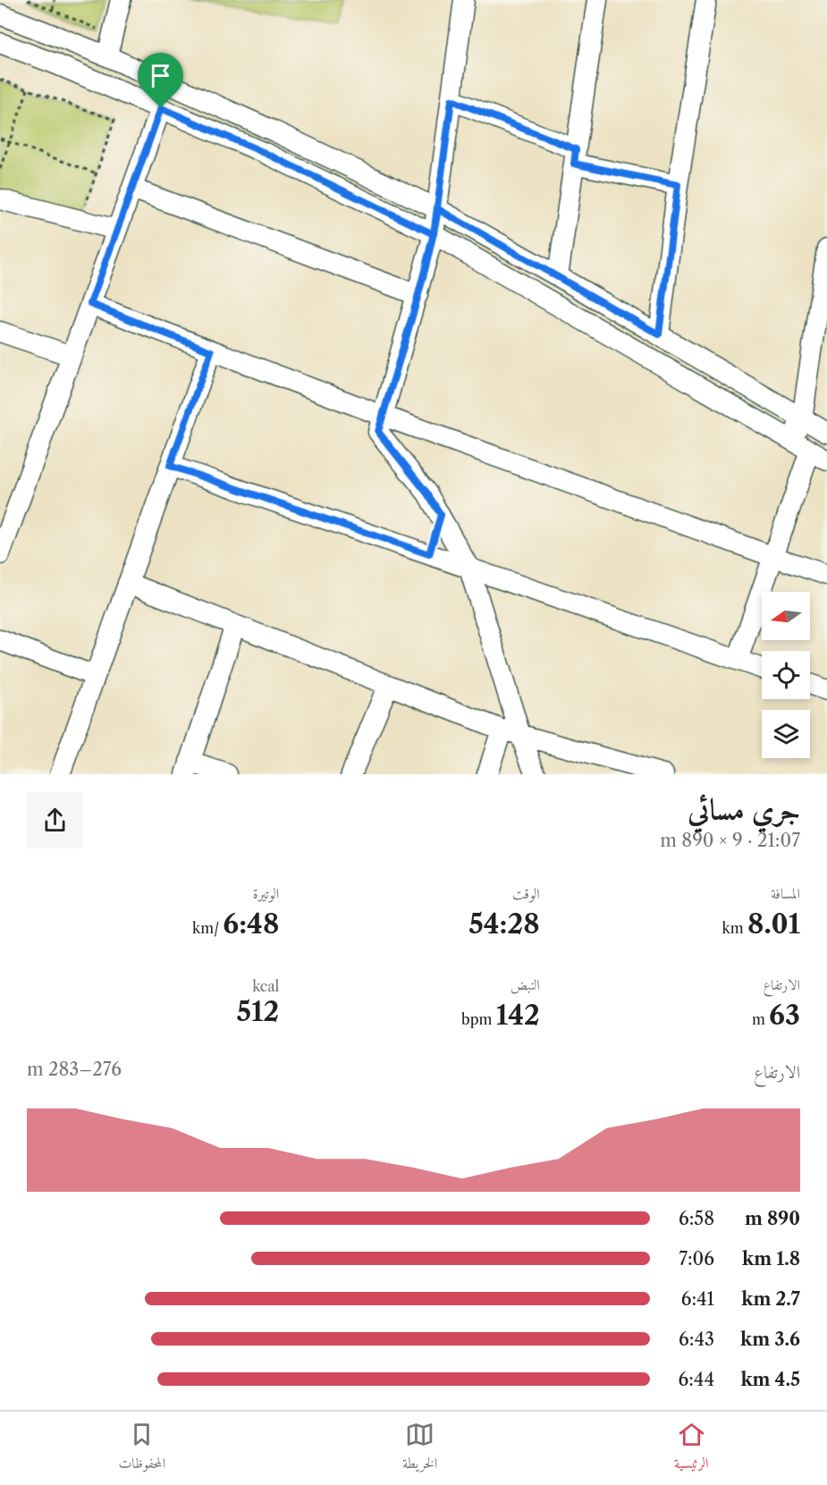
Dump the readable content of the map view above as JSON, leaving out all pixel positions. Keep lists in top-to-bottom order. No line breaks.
{"north":"left","page":{"heading":["جري مسائي","21:07 · 9 × 890 m"],"stats":[["المسافة","8.01 km"],["الوقت","54:28"],["الوتيرة","6:48 /km"],["الارتفاع","63 m"],["النبض","142 bpm"],["kcal","512"]],"chart":["الارتفاع","276–283 m"],"list":[{"name":"890 m","note":"6:58"},{"name":"1.8 km","note":"7:06"},{"name":"2.7 km","note":"6:41"},{"name":"3.6 km","note":"6:43"},{"name":"4.5 km","note":"6:44"}],"tabs":["الرئيسية","الخريطة","المحفوظات"]}}
